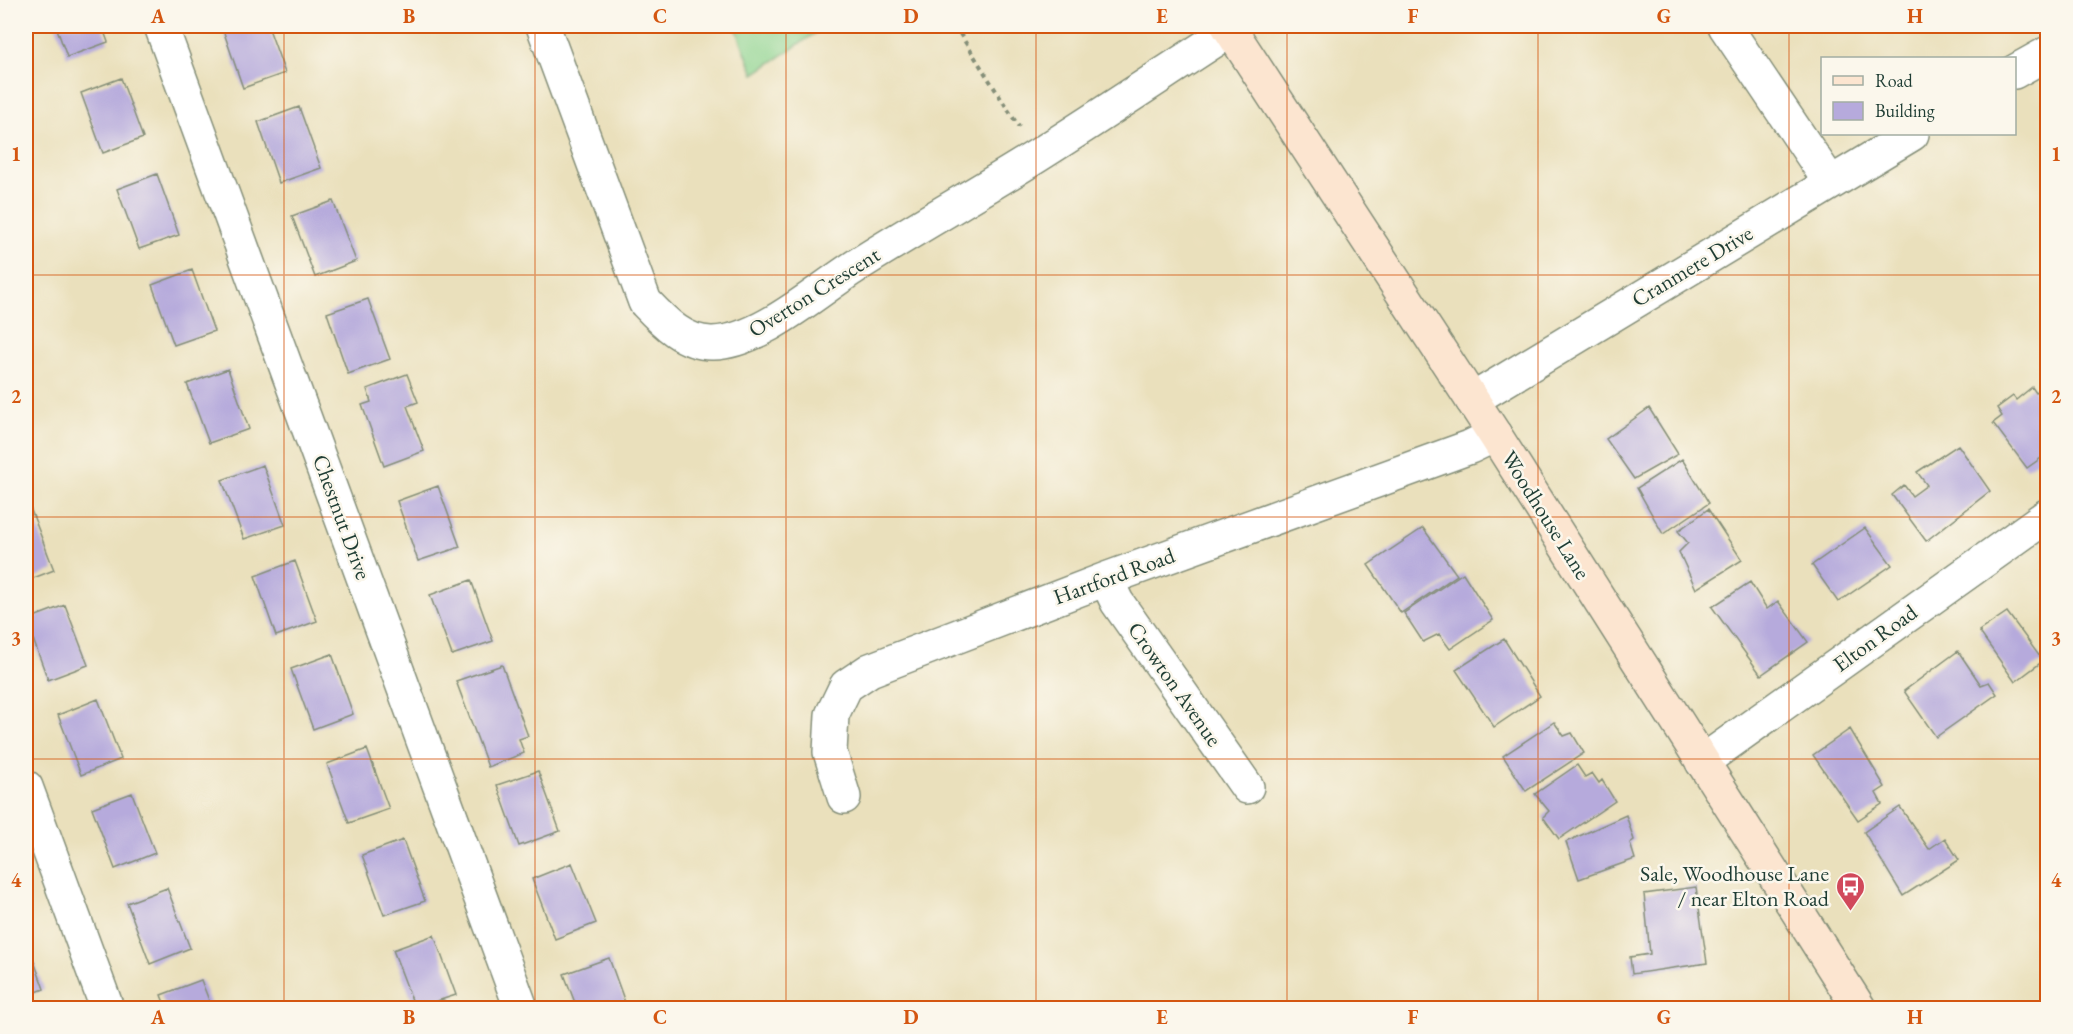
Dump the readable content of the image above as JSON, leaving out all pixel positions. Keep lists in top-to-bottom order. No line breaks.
{"streets":{"street":["Cranmere Drive","Overton Crescent","Woodhouse Lane","Chestnut Drive","Hartford Road","Elton Road","Crowton Avenue"]},"crossings":[["Cranmere Drive","Woodhouse Lane"],["Overton Crescent","Woodhouse Lane"],["Woodhouse Lane","Hartford Road"],["Woodhouse Lane","Elton Road"],["Hartford Road","Crowton Avenue"]],"places":{"bus stop":["Sale, Woodhouse Lane / near Elton Road"]},"legend":["Road","Building"],"grid":{"columns":["A","B","C","D","E","F","G","H"],"rows":["1","2","3","4"]}}
